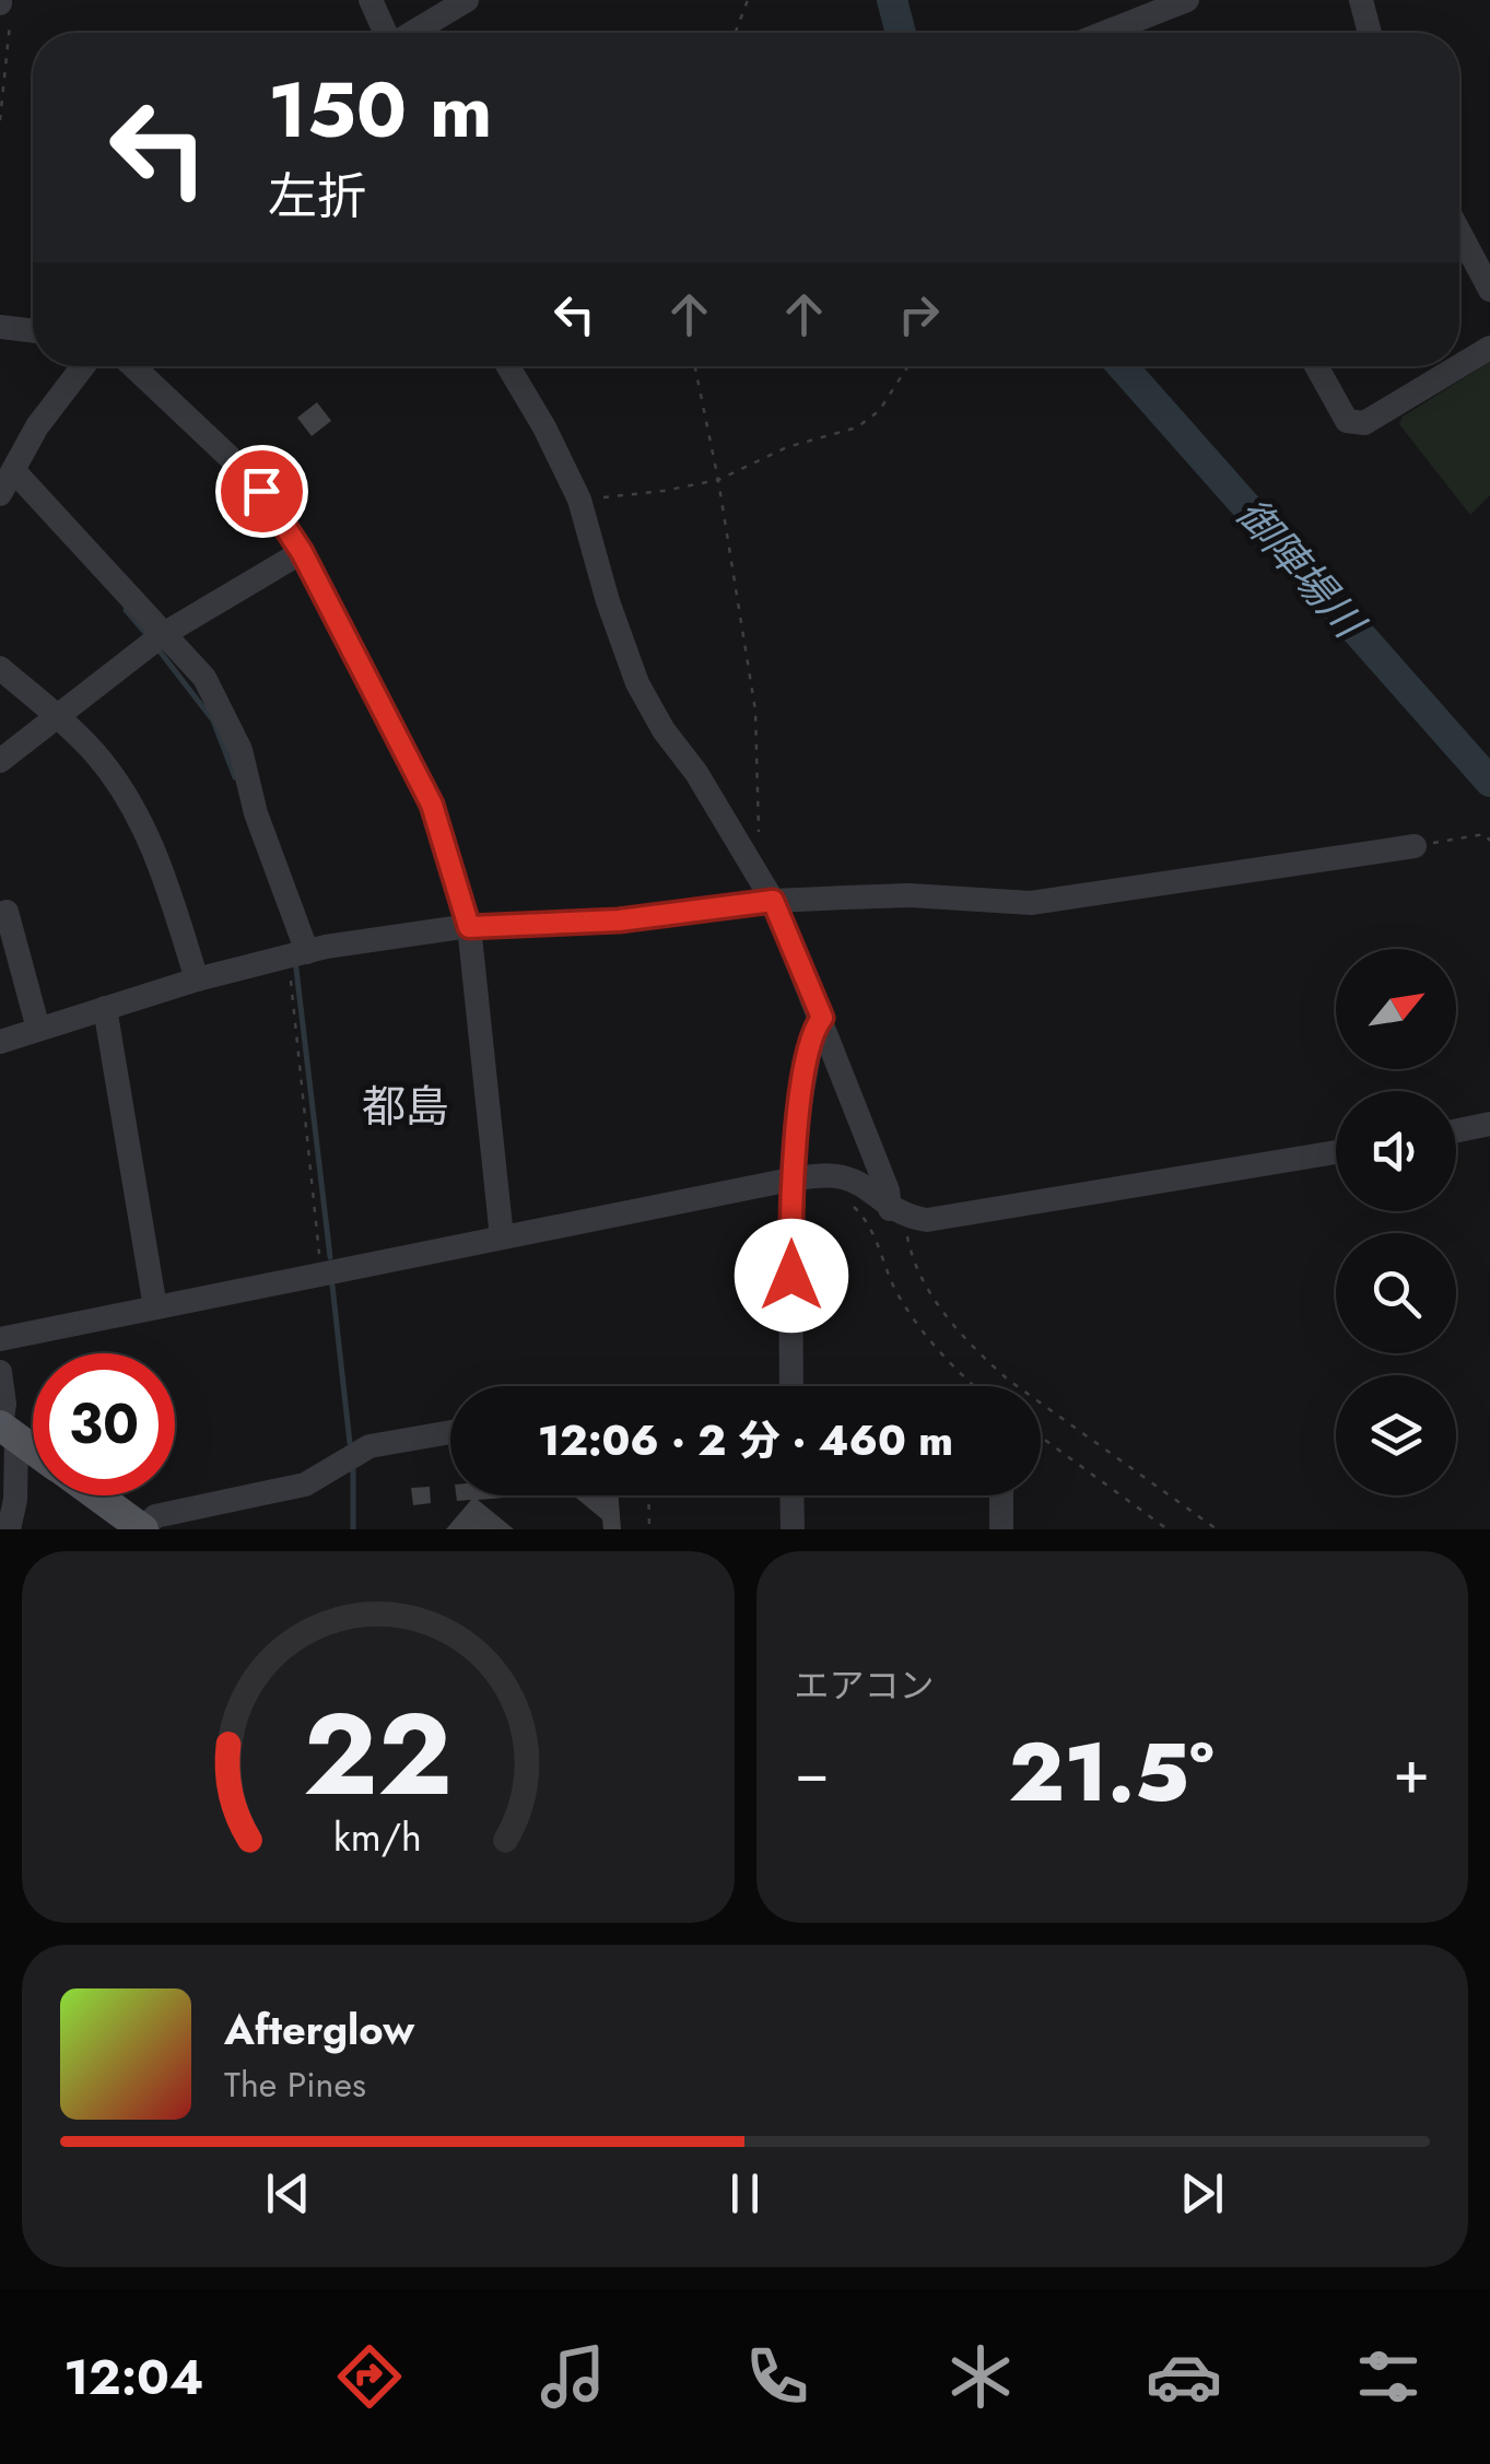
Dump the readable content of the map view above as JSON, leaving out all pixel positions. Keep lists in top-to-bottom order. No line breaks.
{"districts":["都島"],"water":["御陣場川"],"north":"top right","page":{"turn":["150 m","左折"],"limit":"30","trip":"12:06 · 2 分 · 460 m","tile":"エアコン","heat":["−","21.5°","+"],"song":["Afterglow","The Pines"],"tabs":"12:04","gauge":["22","km/h"]}}
